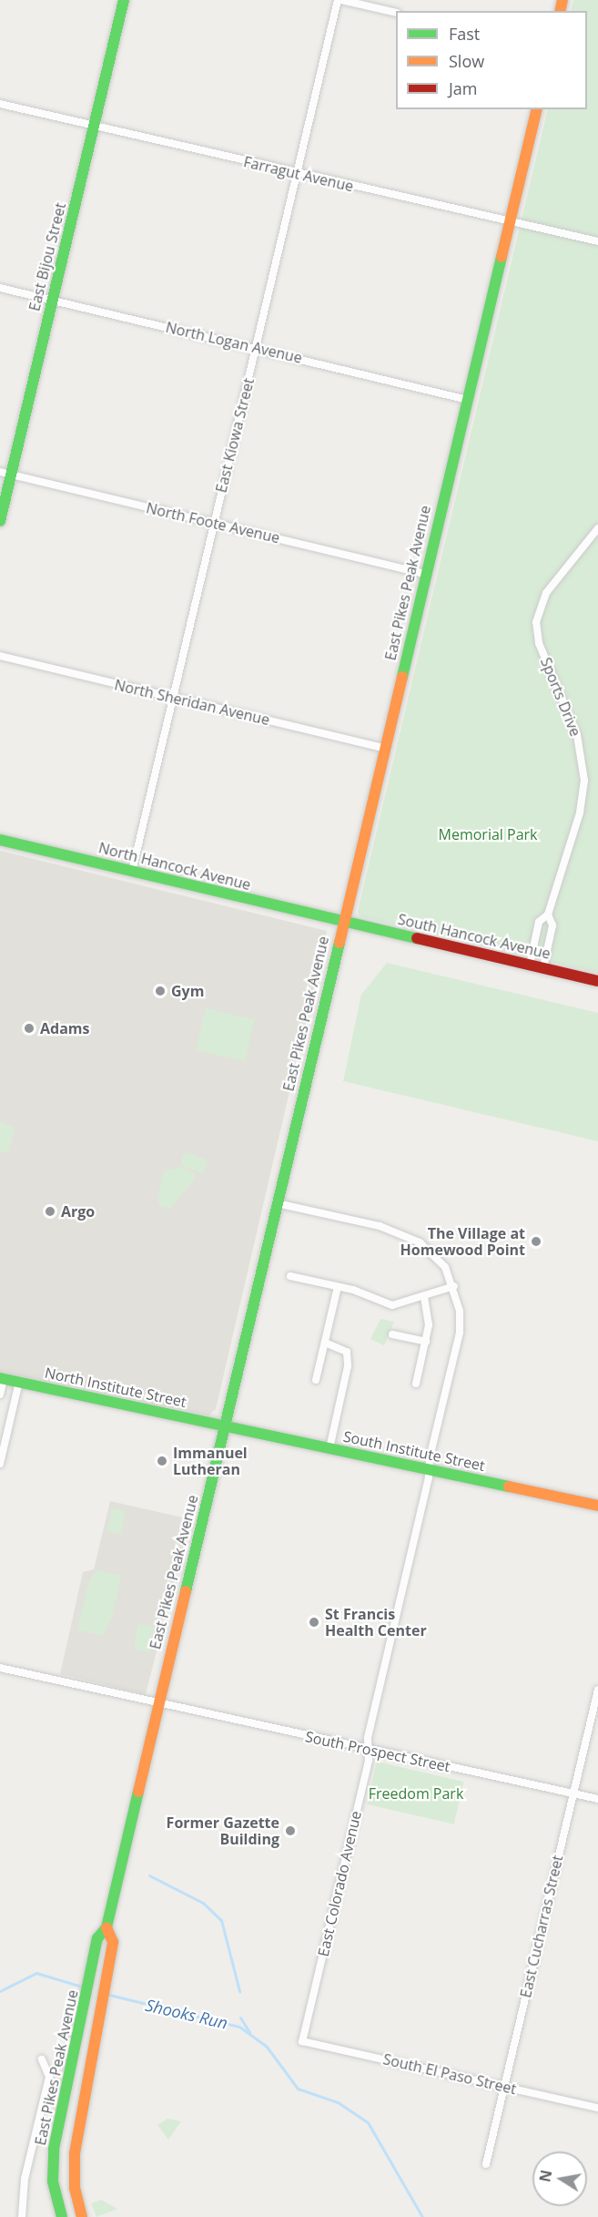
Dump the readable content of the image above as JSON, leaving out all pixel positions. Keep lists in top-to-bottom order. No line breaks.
{"streets":{"main road":["East Bijou Street","East Pikes Peak Avenue","North Hancock Avenue","South Hancock Avenue","North Institute Street","South Institute Street"],"street":["Farragut Avenue","North Logan Avenue","East Kiowa Street","North Foote Avenue","Sports Drive","North Sheridan Avenue","South Prospect Street","East Colorado Avenue","East Cucharras Street","South El Paso Street"]},"crossings":[["Farragut Avenue","East Bijou Street"],["Farragut Avenue","East Kiowa Street"],["Farragut Avenue","East Pikes Peak Avenue"],["East Bijou Street","North Logan Avenue"],["East Bijou Street","North Foote Avenue"],["North Logan Avenue","East Kiowa Street"],["North Logan Avenue","East Pikes Peak Avenue"],["East Kiowa Street","North Foote Avenue"],["East Kiowa Street","North Sheridan Avenue"],["East Kiowa Street","North Hancock Avenue"],["North Foote Avenue","East Pikes Peak Avenue"],["East Pikes Peak Avenue","North Sheridan Avenue"],["East Pikes Peak Avenue","North Hancock Avenue"],["East Pikes Peak Avenue","South Hancock Avenue"],["East Pikes Peak Avenue","North Institute Street"],["East Pikes Peak Avenue","South Institute Street"],["East Pikes Peak Avenue","South Prospect Street"],["East Pikes Peak Avenue","East Colorado Avenue"],["Sports Drive","South Hancock Avenue"],["North Hancock Avenue","South Hancock Avenue"],["North Institute Street","South Institute Street"],["South Institute Street","East Colorado Avenue"],["South Prospect Street","East Colorado Avenue"],["South Prospect Street","East Cucharras Street"],["East Colorado Avenue","South El Paso Street"],["East Cucharras Street","South El Paso Street"]],"water":["Shooks Run"],"parks":["Memorial Park","Freedom Park"],"places":["Gym","Adams","Argo","The Village at Homewood Point","Immanuel Lutheran","St Francis Health Center","Former Gazette Building"],"legend":["Fast","Slow","Jam"],"north":"left"}
